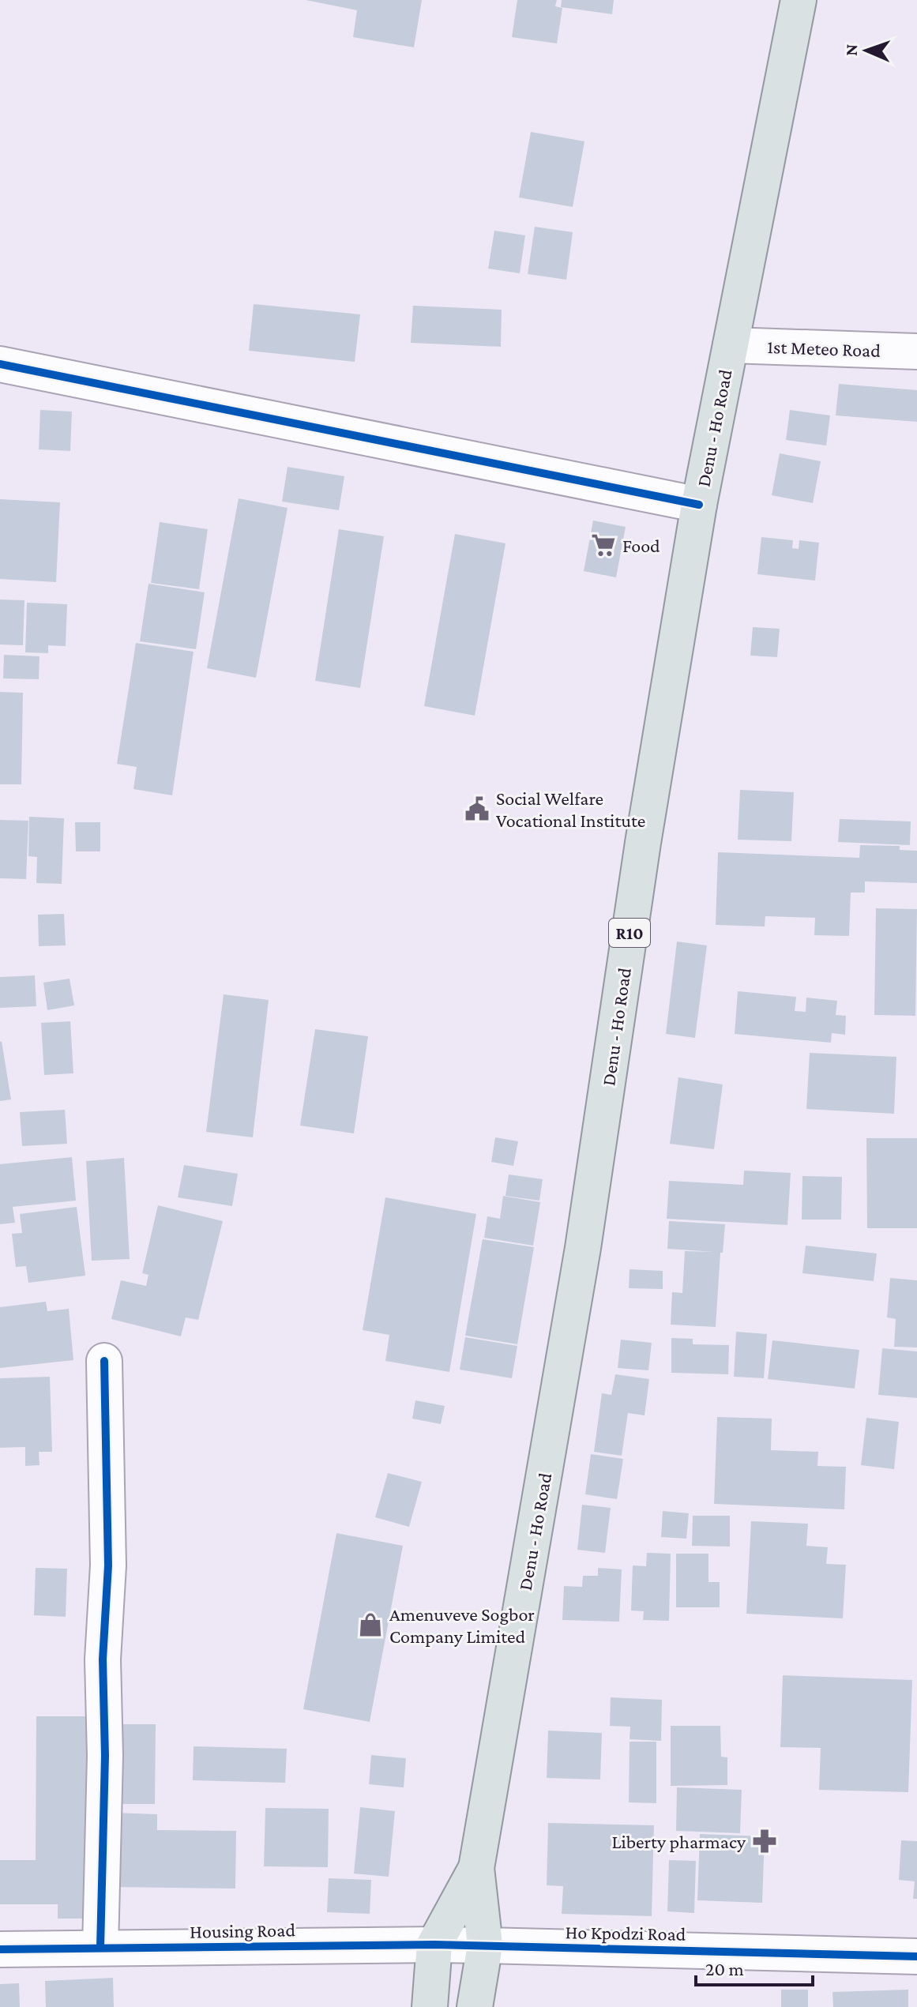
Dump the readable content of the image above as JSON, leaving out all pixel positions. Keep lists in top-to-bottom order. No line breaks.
{"streets":{"main road":["Denu - Ho Road","R10"],"street":["1st Meteo Road","Housing Road","Ho Kpodzi Road"]},"crossings":[["1st Meteo Road","Denu - Ho Road"],["Denu - Ho Road","Housing Road"],["Denu - Ho Road","Ho Kpodzi Road"],["Housing Road","Ho Kpodzi Road"]],"places":{"supermarket":["Food"],"public building":["Social Welfare Vocational Institute"],"shop":["Amenuveve Sogbor Company Limited"],"pharmacy":["Liberty pharmacy"]},"scale_bar":"20 m","north":"left"}
